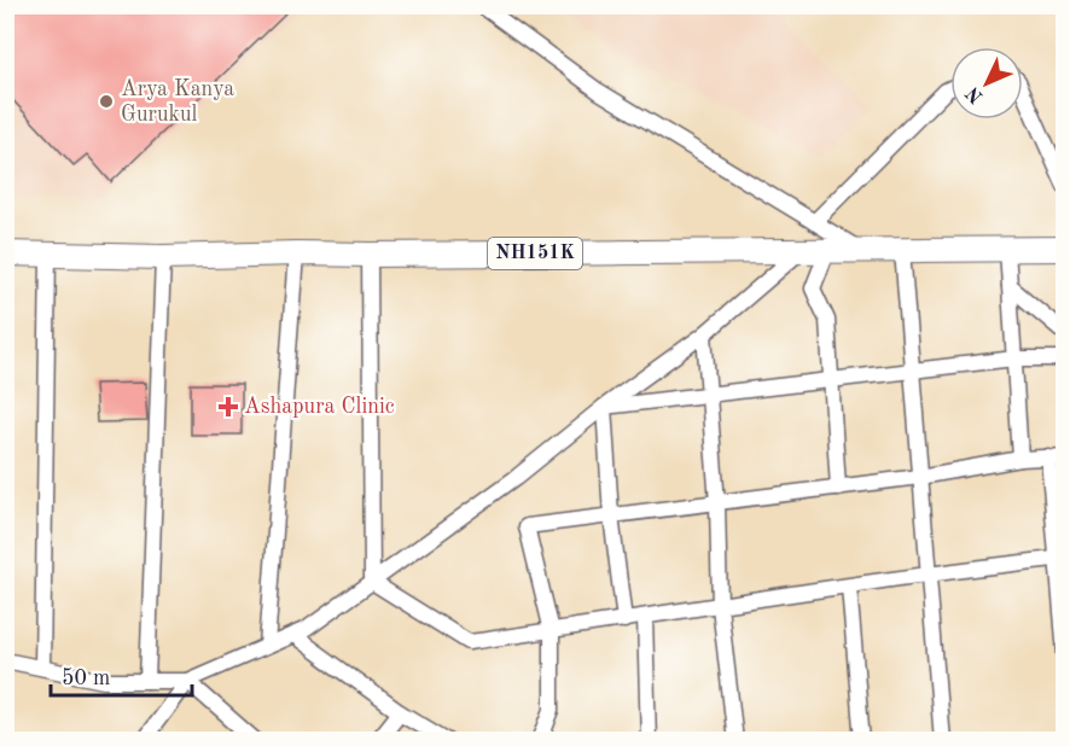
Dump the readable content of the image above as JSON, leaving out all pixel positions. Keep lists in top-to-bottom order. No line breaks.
{"streets":{"highway":["NH151K"]},"places":{"other":["Arya Kanya Gurukul"],"health":["Ashapura Clinic"]},"scale_bar":"50 m","north":"bottom left"}
